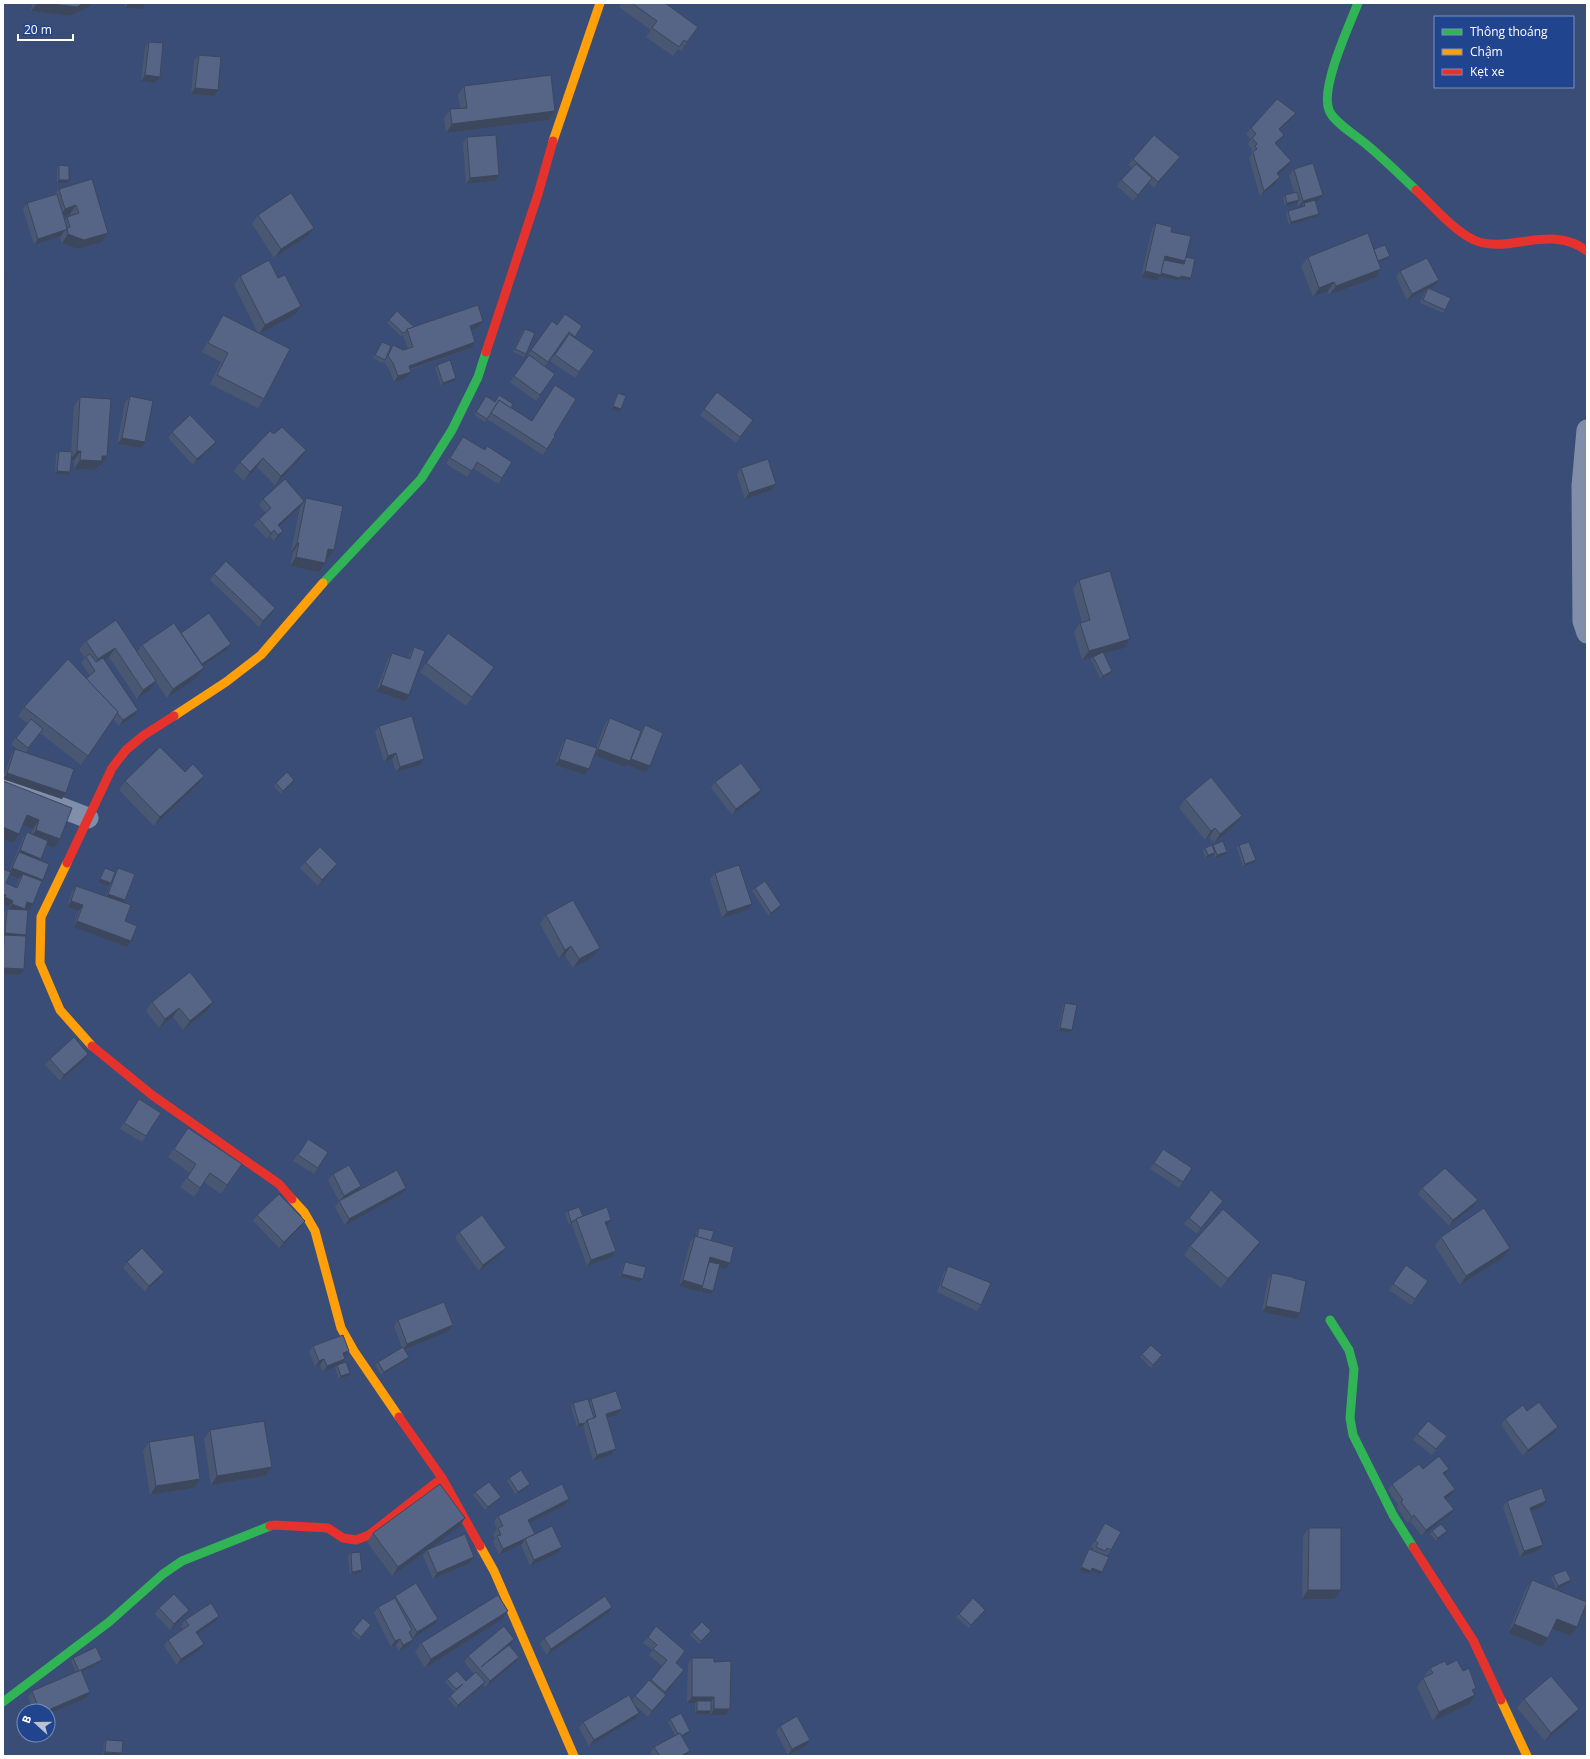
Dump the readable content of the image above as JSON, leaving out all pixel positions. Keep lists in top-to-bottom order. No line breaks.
{"legend":["Thông thoáng","Chậm","Kẹt xe"],"scale_bar":"20 m","north":"left"}
